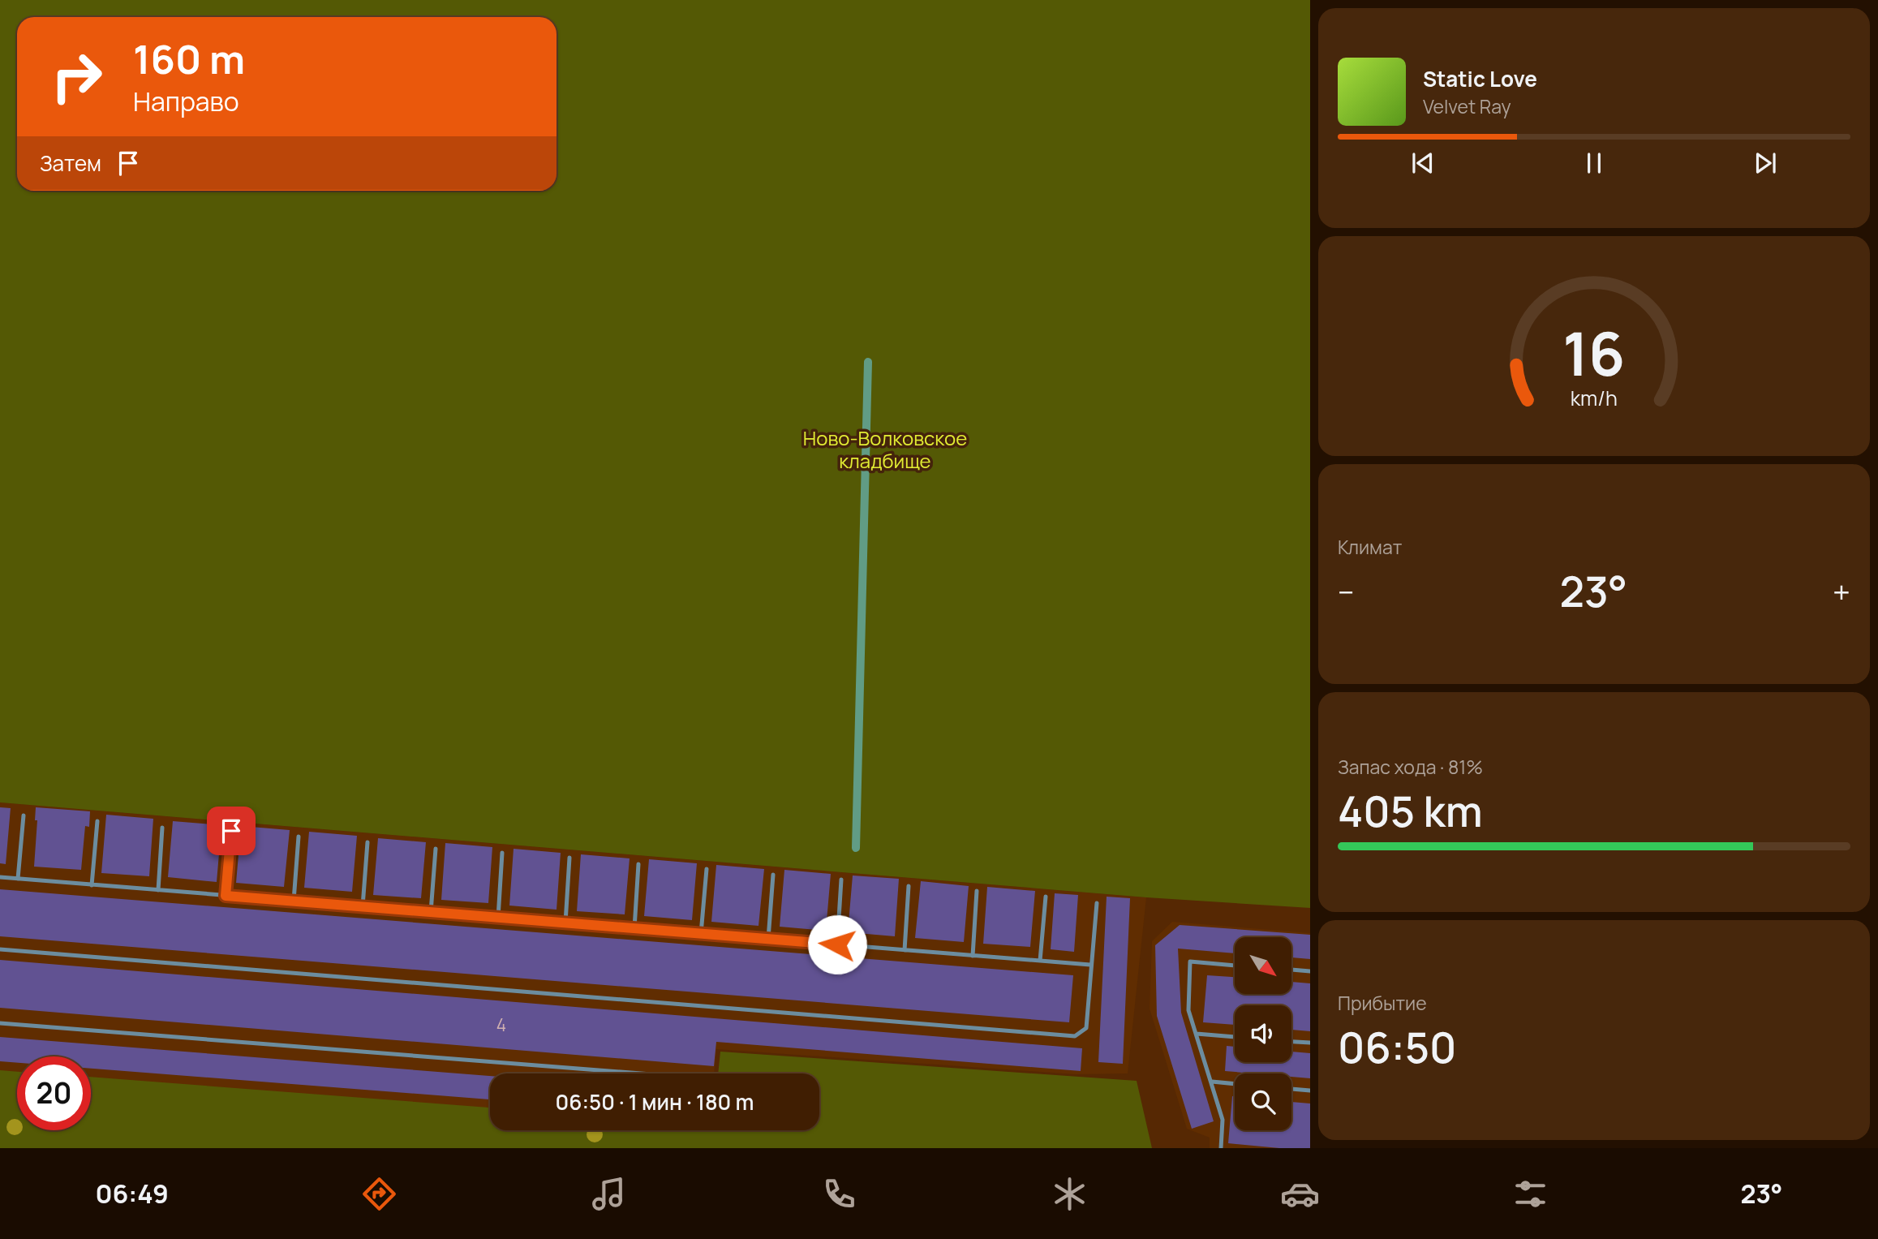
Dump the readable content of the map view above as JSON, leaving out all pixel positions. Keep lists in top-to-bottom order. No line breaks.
{"parks":["Ново-Волковское кладбище"],"house_numbers":["4"],"north":"bottom right","page":{"turn":["160 m","Направо"],"song":["Static Love","Velvet Ray"],"then":"Затем","tile":["Климат",["Запас хода · 81%","405 km"],["Прибытие","06:50"]],"heat":["−","23°","+"],"limit":"20","trip":"06:50 · 1 мин · 180 m","tabs":["06:49","23°"],"gauge":["16","km/h"]}}
